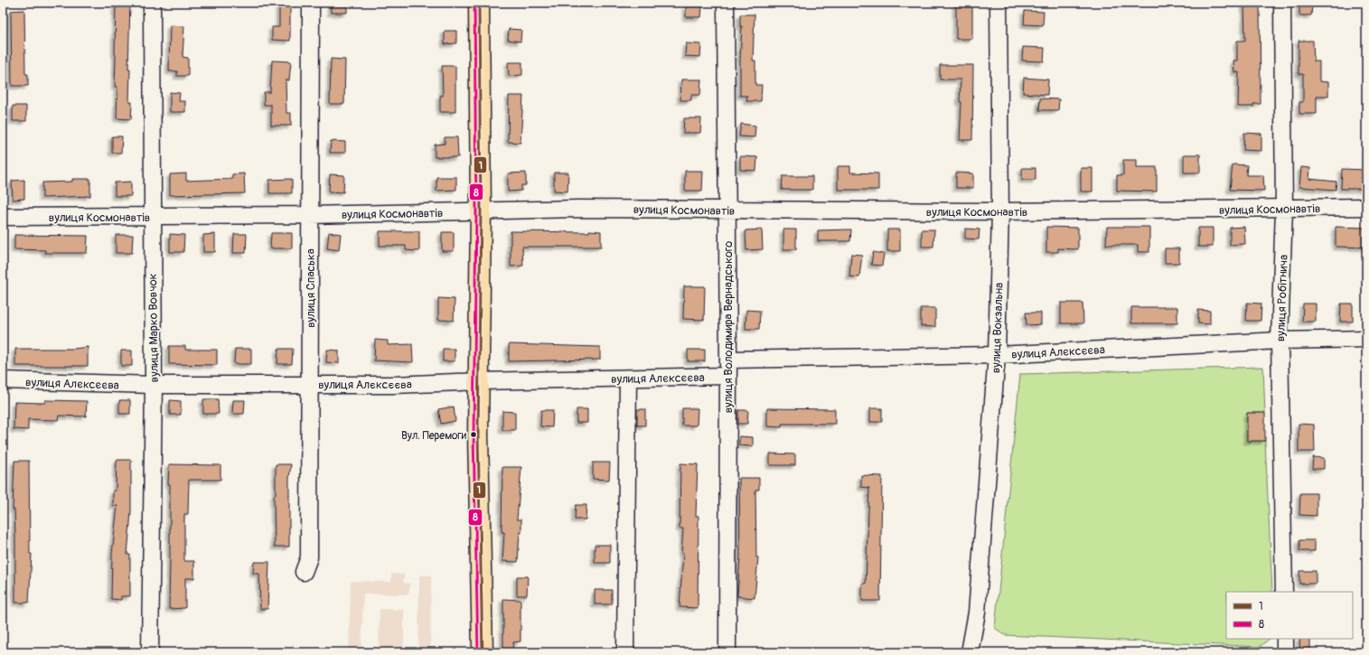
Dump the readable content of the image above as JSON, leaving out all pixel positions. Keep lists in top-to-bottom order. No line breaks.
{"streets":{"street":["вулиця Космонавтів","вулиця Спаська","вулиця Робітнича","вулиця Володимира Вернадського","вулиця Марко Вовчок","вулиця Вокзальна","вулиця Алєксєєва"]},"crossings":[["вулиця Космонавтів","вулиця Спаська"],["вулиця Космонавтів","вулиця Робітнича"],["вулиця Космонавтів","вулиця Володимира Вернадського"],["вулиця Космонавтів","вулиця Марко Вовчок"],["вулиця Космонавтів","вулиця Вокзальна"],["вулиця Спаська","вулиця Алєксєєва"],["вулиця Робітнича","вулиця Алєксєєва"],["вулиця Володимира Вернадського","вулиця Алєксєєва"],["вулиця Марко Вовчок","вулиця Алєксєєва"],["вулиця Вокзальна","вулиця Алєксєєва"]],"places":["Вул. Перемоги"],"lines":["transit line 1","transit line 8"],"legend":["1","8"]}
